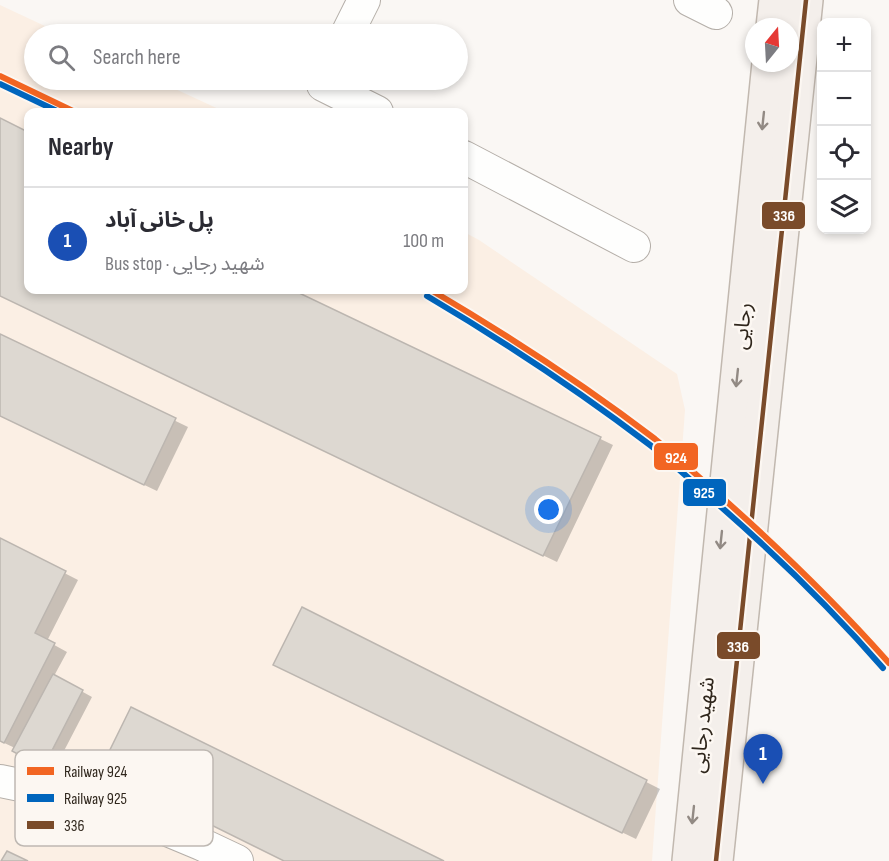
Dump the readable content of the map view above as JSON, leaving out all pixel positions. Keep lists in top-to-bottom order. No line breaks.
{"streets":{"main road":["رجایی","شهید رجایی"]},"crossings":[["رجایی","شهید رجایی"]],"lines":["transit line 336","rail line 924","rail line 925"],"legend":["Railway 924","Railway 925","336"],"north":"top","page":{"map_buttons":["+","−"],"search":"Search here","heading":"Nearby","list":[{"mark":"1","name":"پل خانی آباد","note":"Bus stop · شهید رجایی","value":"100 m"}],"pins":"1"}}
